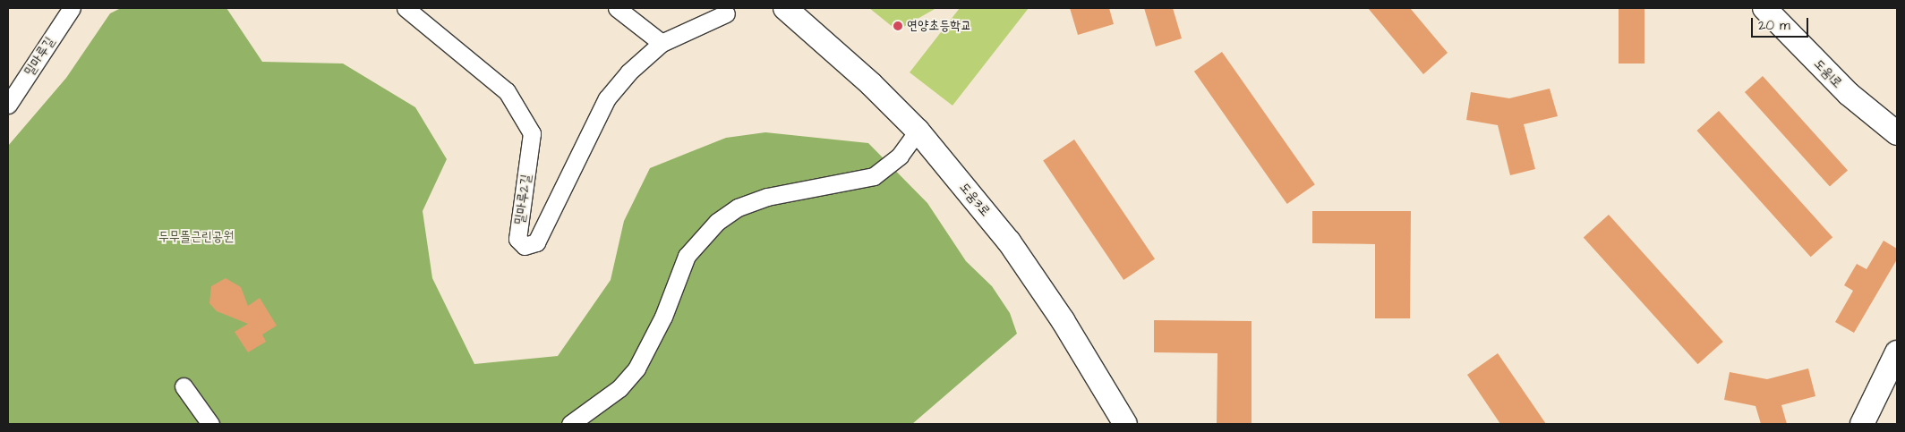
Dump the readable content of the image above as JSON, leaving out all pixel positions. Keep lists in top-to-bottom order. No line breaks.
{"streets":{"street":["밀마루길","도움1로","밀마루2길","도움3로"]},"parks":["두무뜰근린공원"],"places":["연양초등학교"],"scale_bar":"20 m"}
